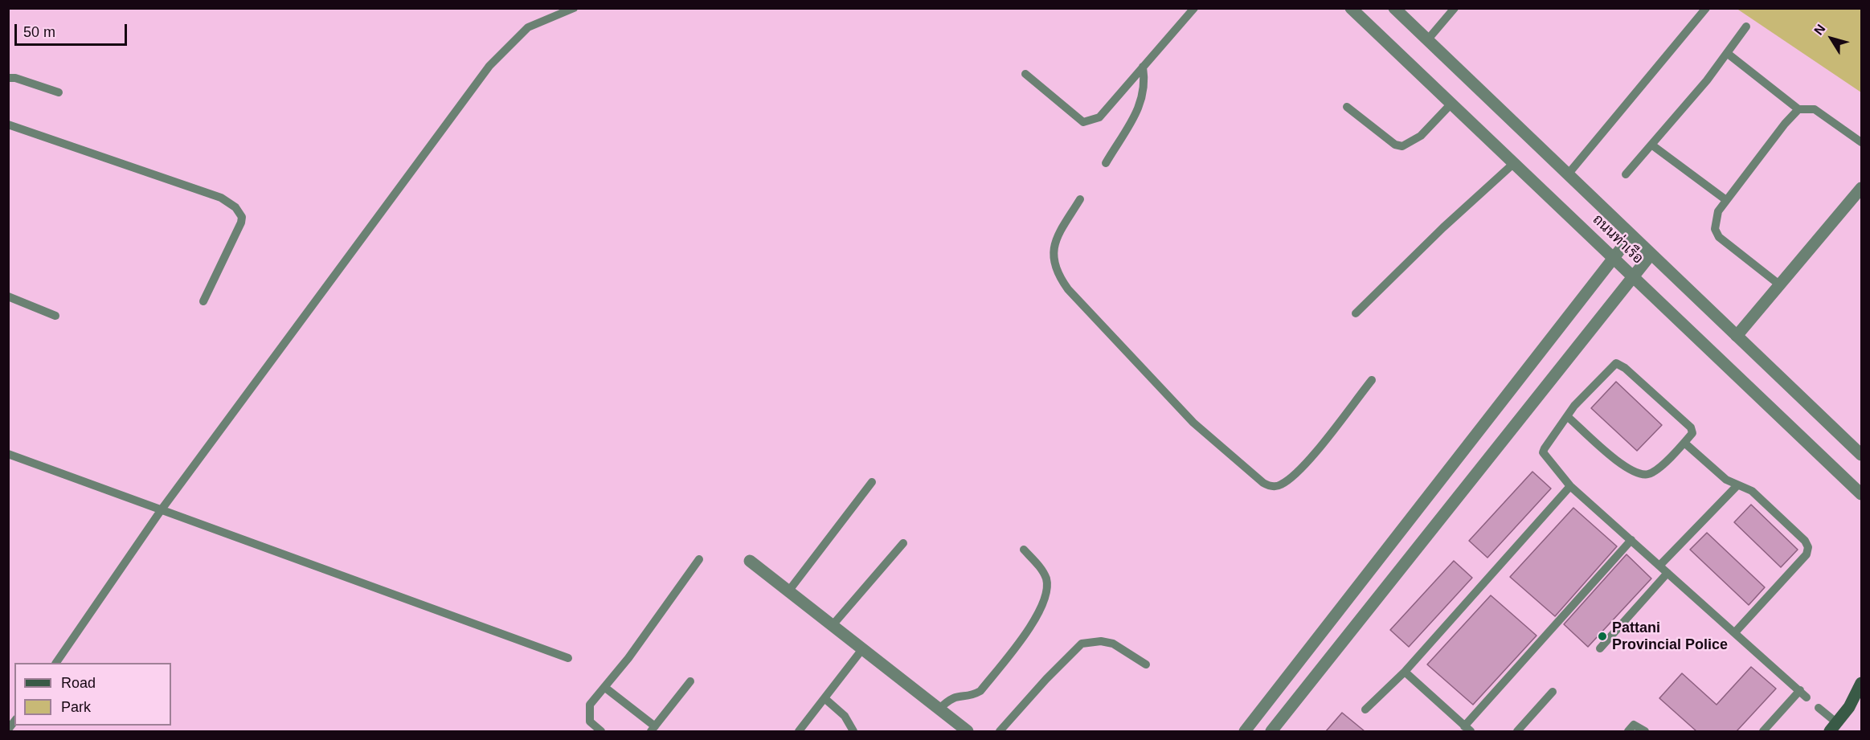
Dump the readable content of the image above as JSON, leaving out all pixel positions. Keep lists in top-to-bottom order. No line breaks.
{"streets":{"street":["ถนนท่าเรือ"]},"places":["Pattani Provincial Police"],"legend":["Road","Park"],"scale_bar":"50 m","north":"top left"}
